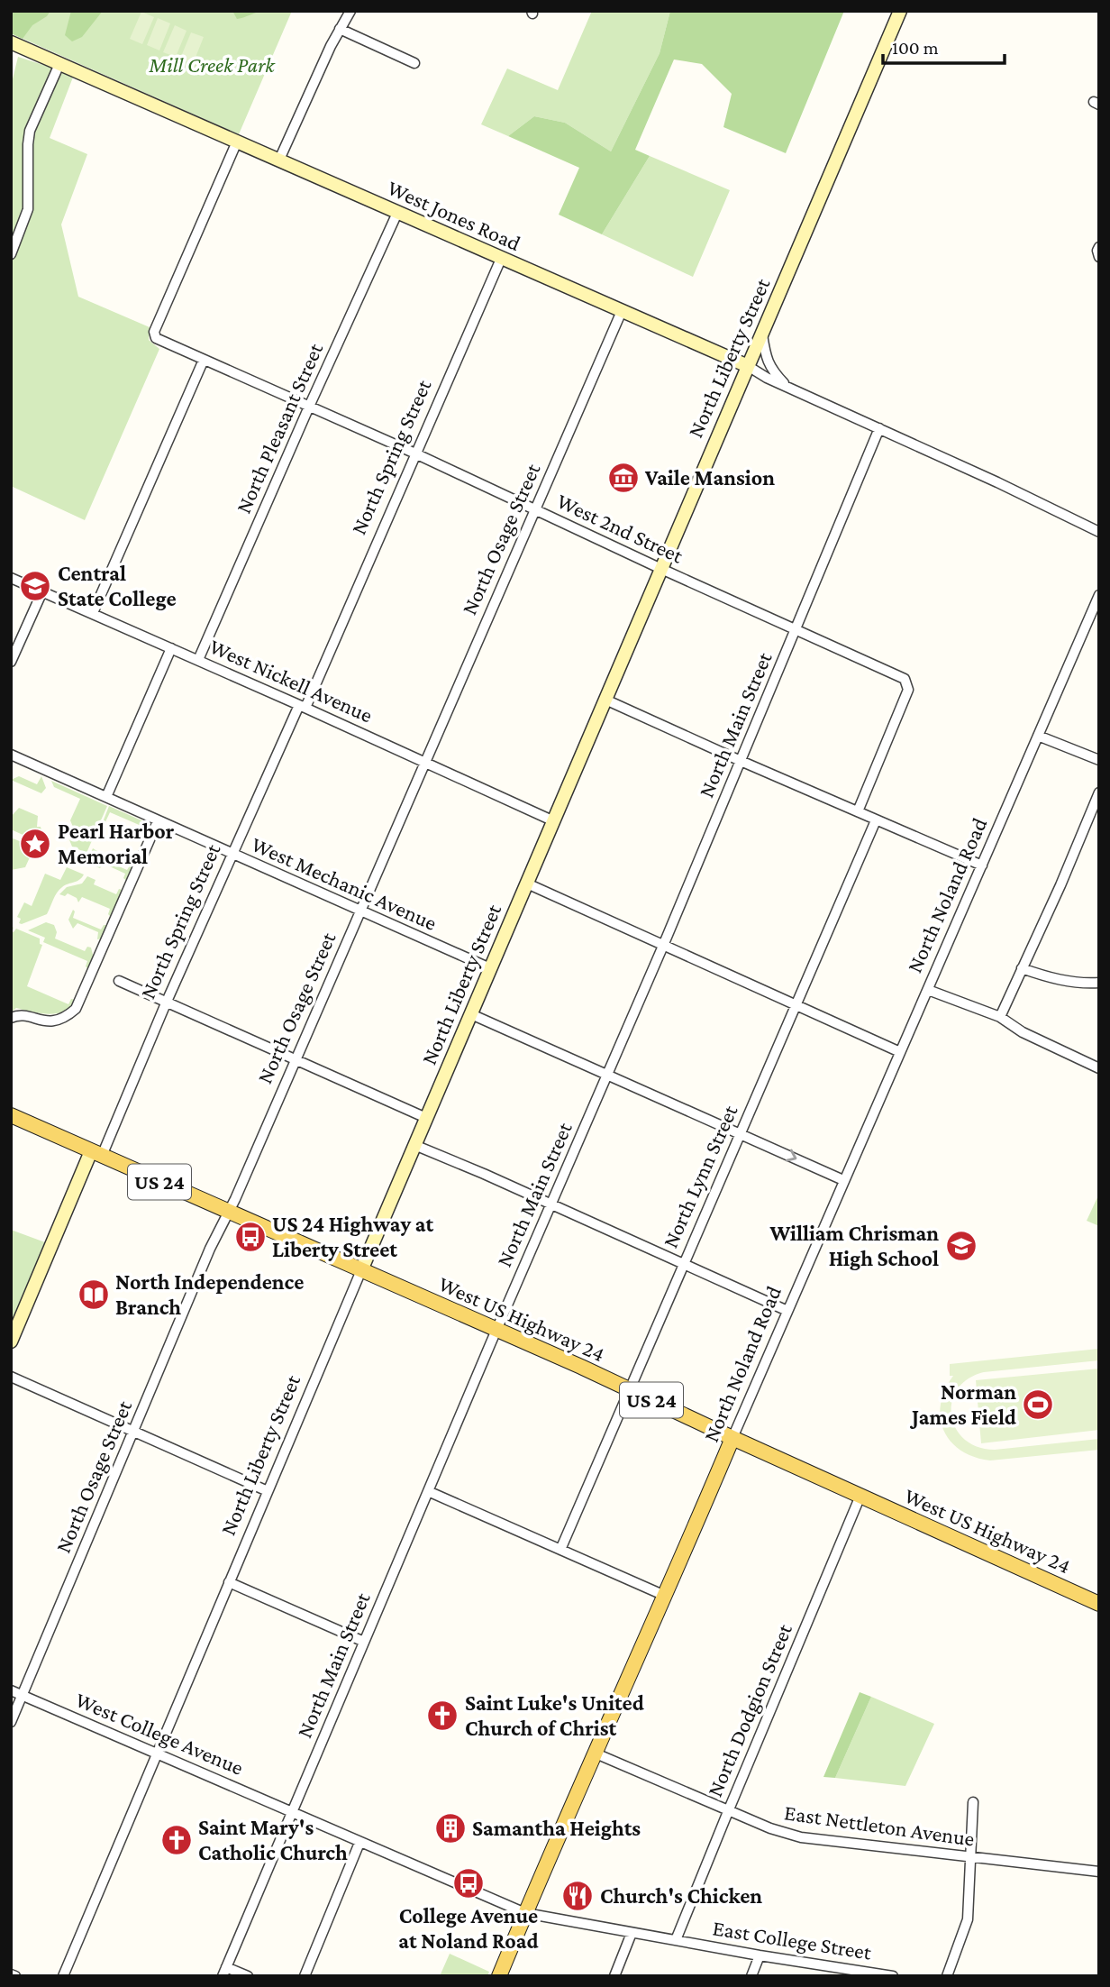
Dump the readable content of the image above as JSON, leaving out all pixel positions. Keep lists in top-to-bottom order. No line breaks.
{"streets":{"main road":["West Jones Road","North Liberty Street","North Spring Street","North Noland Road","US 24","West US Highway 24"],"street":["North Pleasant Street","West 2nd Street","North Osage Street","West Nickell Avenue","North Main Street","West Mechanic Avenue","North Lynn Street","North Dodgion Street","West College Avenue","East Nettleton Avenue","East College Street"]},"crossings":[["West Jones Road","North Liberty Street"],["West Jones Road","North Pleasant Street"],["West Jones Road","North Spring Street"],["West Jones Road","West 2nd Street"],["West Jones Road","North Osage Street"],["West Jones Road","North Main Street"],["North Liberty Street","West 2nd Street"],["North Liberty Street","West Nickell Avenue"],["North Liberty Street","West Mechanic Avenue"],["North Liberty Street","West US Highway 24"],["North Liberty Street","West College Avenue"],["North Pleasant Street","West 2nd Street"],["North Pleasant Street","West Nickell Avenue"],["North Spring Street","West 2nd Street"],["North Spring Street","West Nickell Avenue"],["North Spring Street","West Mechanic Avenue"],["North Spring Street","US 24"],["West 2nd Street","North Osage Street"],["West 2nd Street","North Main Street"],["North Osage Street","West Nickell Avenue"],["North Osage Street","West Mechanic Avenue"],["North Osage Street","US 24"],["North Osage Street","West US Highway 24"],["North Osage Street","West College Avenue"],["North Main Street","West US Highway 24"],["North Main Street","West College Avenue"],["North Main Street","East College Street"],["North Noland Road","West US Highway 24"],["North Noland Road","East Nettleton Avenue"],["North Noland Road","East College Street"],["North Lynn Street","West US Highway 24"],["US 24","West US Highway 24"],["West US Highway 24","North Dodgion Street"],["North Dodgion Street","East Nettleton Avenue"],["North Dodgion Street","East College Street"],["West College Avenue","East College Street"]],"parks":["Mill Creek Park"],"places":{"museum":["Vaile Mansion"],"school or university":["Central State College","William Chrisman High School"],"place":["Pearl Harbor Memorial"],"bus stop":["US 24 Highway at Liberty Street","College Avenue at Noland Road"],"library":["North Independence Branch"],"sports":["Norman James Field"],"church":["Saint Luke's United Church of Christ","Saint Mary's Catholic Church"],"building":["Samantha Heights"],"restaurant":["Church's Chicken"]},"scale_bar":"100 m"}
